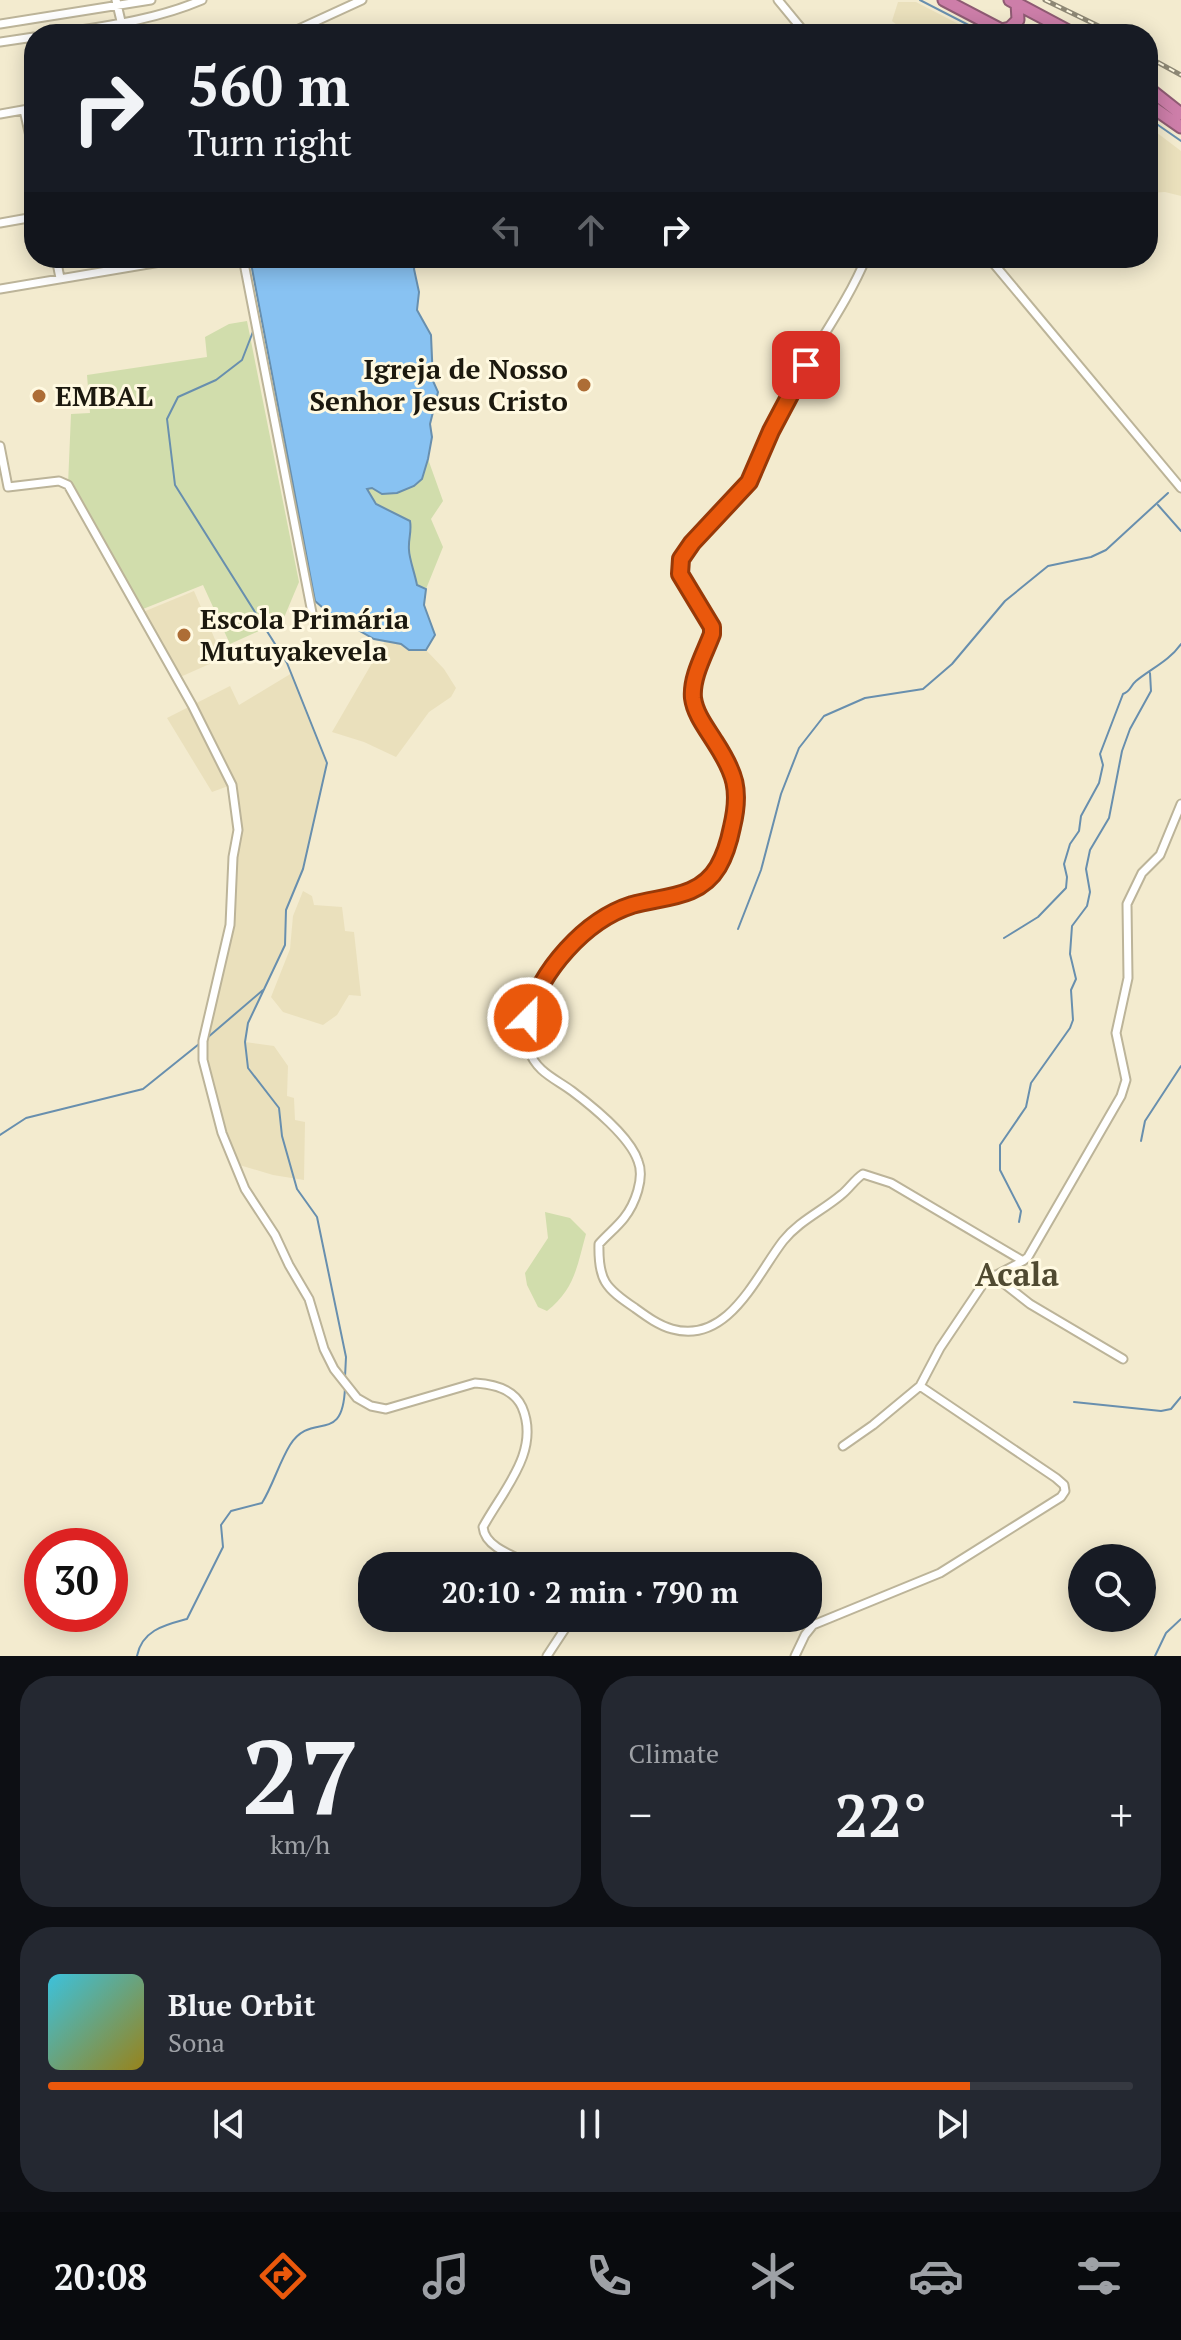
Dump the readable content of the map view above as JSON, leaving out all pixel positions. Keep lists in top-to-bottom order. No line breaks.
{"districts":["Acala"],"places":["Igreja de Nosso Senhor Jesus Cristo","EMBAL","Escola Primária Mutuyakevela"],"page":{"turn":["560 m","Turn right"],"limit":"30","trip":"20:10 · 2 min · 790 m","tile":[["27","km/h"],"Climate"],"heat":["−","22°","+"],"song":["Blue Orbit","Sona"],"tabs":"20:08"}}
